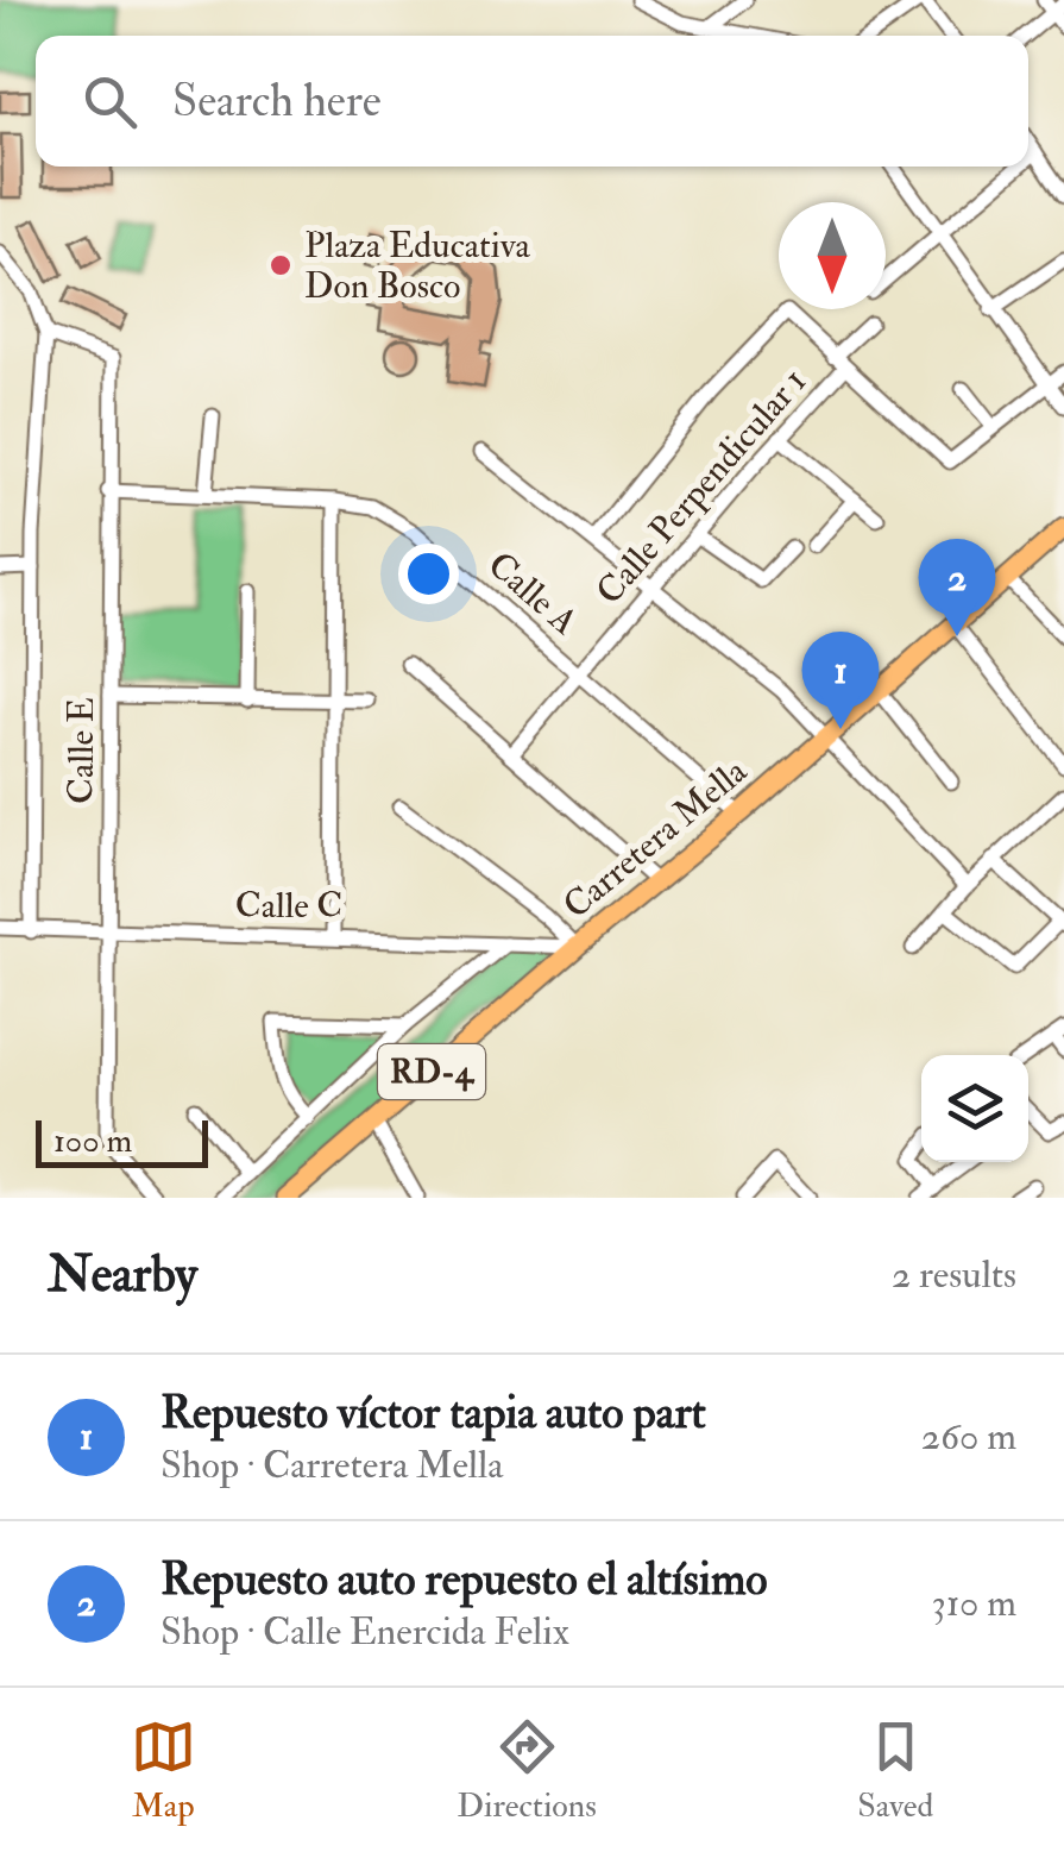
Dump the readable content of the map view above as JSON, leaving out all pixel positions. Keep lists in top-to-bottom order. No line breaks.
{"streets":{"main road":["Carretera Mella","RD-4"],"street":["Calle Perpendicular 1","Calle A","Calle E","Calle C"]},"crossings":[["Calle Perpendicular 1","Calle A"],["Calle A","Calle E"],["Calle A","Carretera Mella"],["Calle E","Calle C"],["Carretera Mella","Calle C"]],"places":["Plaza Educativa Don Bosco"],"scale_bar":"100 m","north":"bottom","page":{"search":"Search here","pins":["2","1"],"scale":"100 m","heading":["Nearby","2 results"],"list":[{"mark":"1","name":"Repuesto víctor tapia auto part","note":"Shop · Carretera Mella","value":"260 m"},{"mark":"2","name":"Repuesto auto repuesto el altísimo","note":"Shop · Calle Enercida Felix","value":"310 m"}],"nav":["Map","Directions","Saved"]}}
